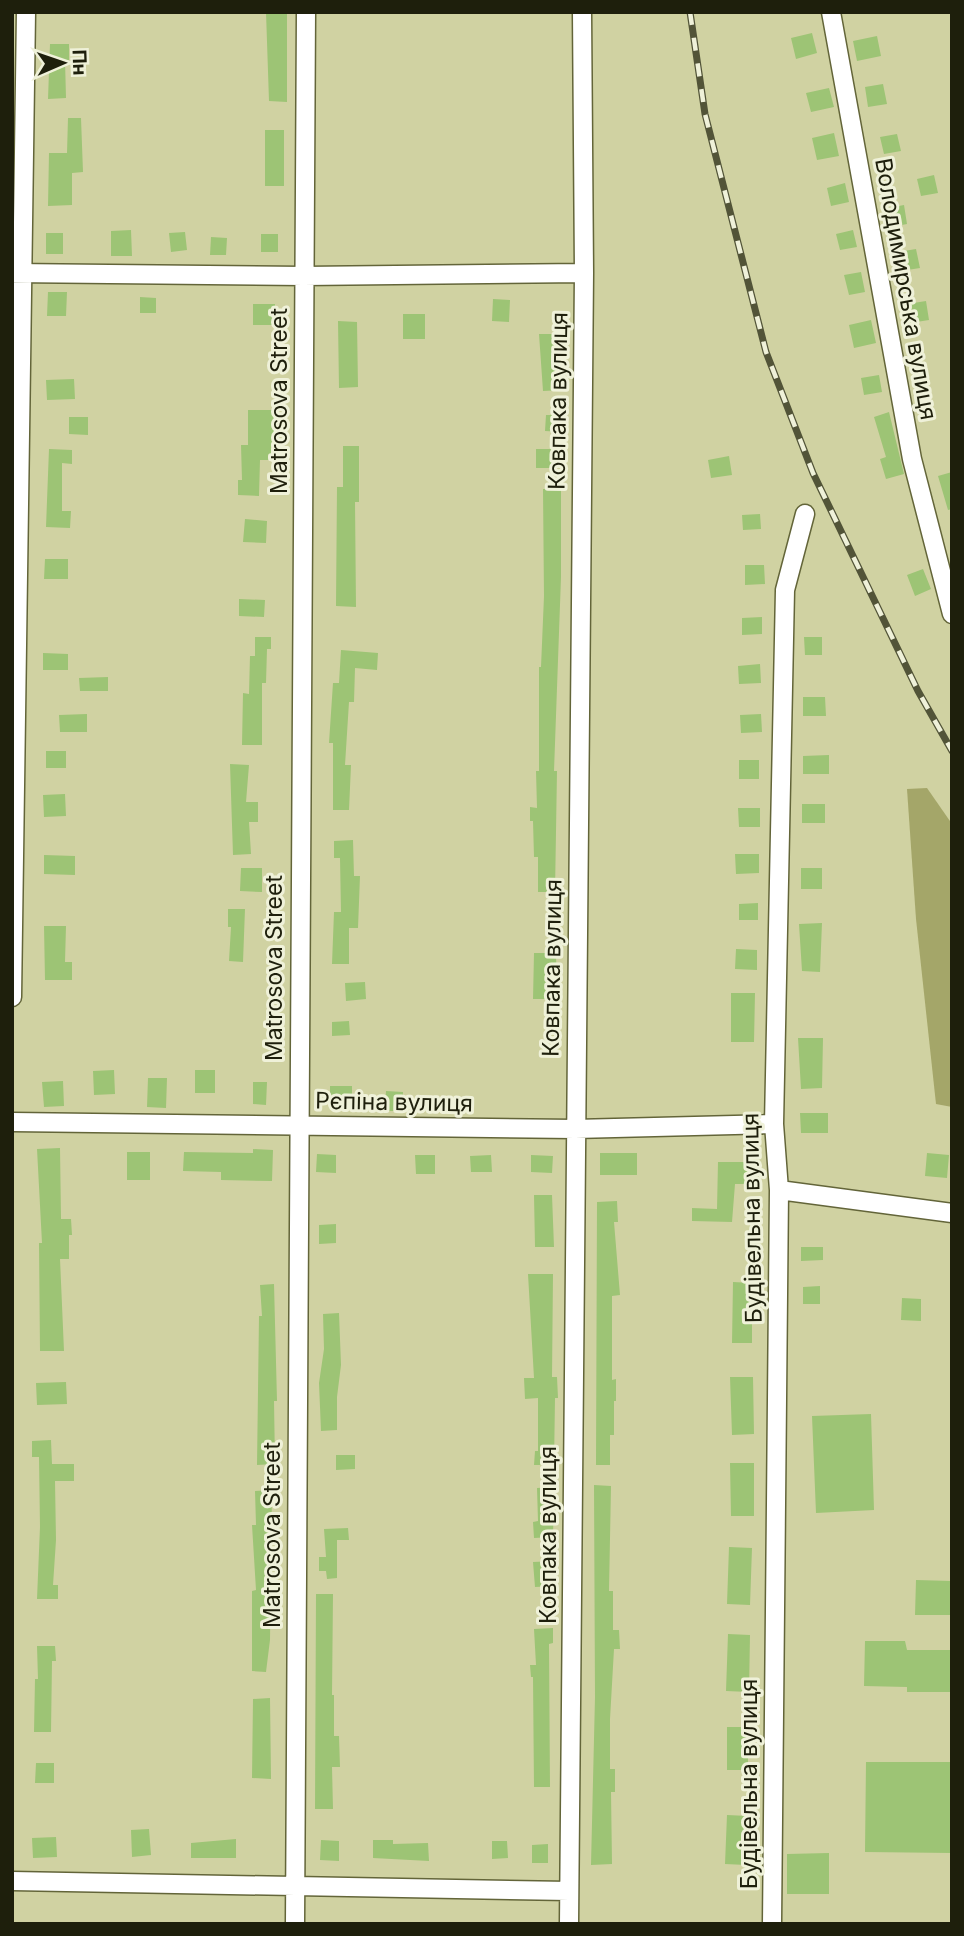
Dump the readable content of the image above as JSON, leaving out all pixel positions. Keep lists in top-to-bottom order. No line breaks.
{"streets":{"street":["Володимирська вулиця","Matrosova Street","Ковпака вулиця","Рєпіна вулиця","Будівельна вулиця"]},"crossings":[["Matrosova Street","Рєпіна вулиця"],["Ковпака вулиця","Рєпіна вулиця"],["Рєпіна вулиця","Будівельна вулиця"]],"north":"right"}
